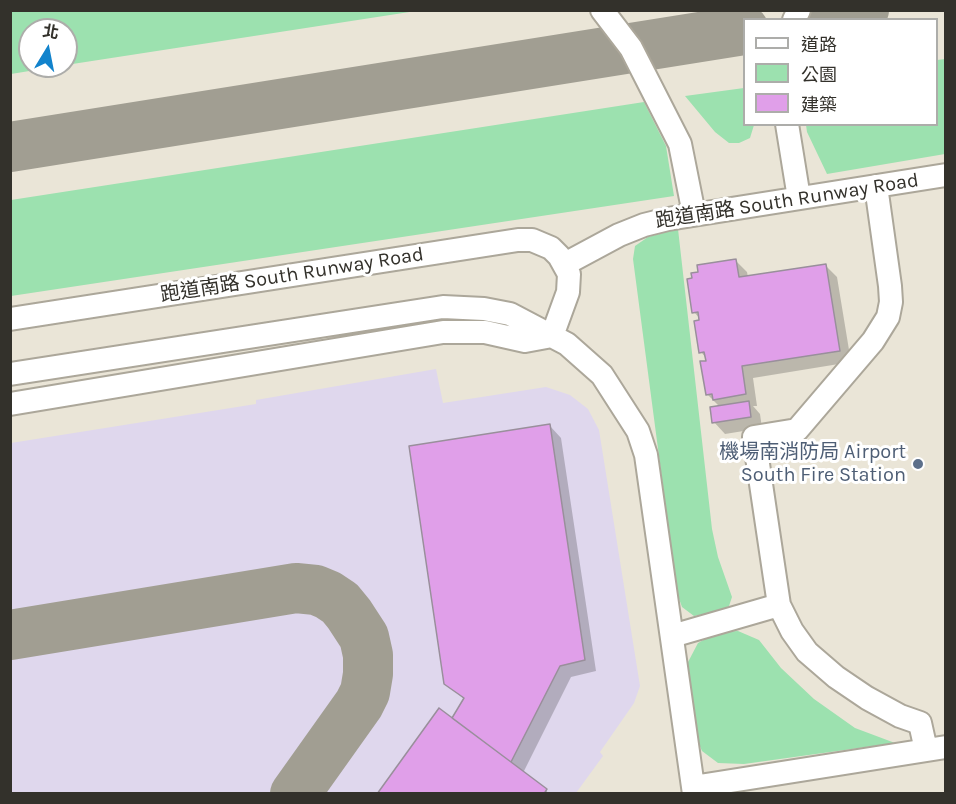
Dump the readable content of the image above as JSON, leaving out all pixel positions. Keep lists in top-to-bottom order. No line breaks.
{"streets":{"lane":["跑道南路 South Runway Road"]},"places":["機場南消防局 Airport South Fire Station"],"legend":["道路","公園","建築"],"north":"top"}
